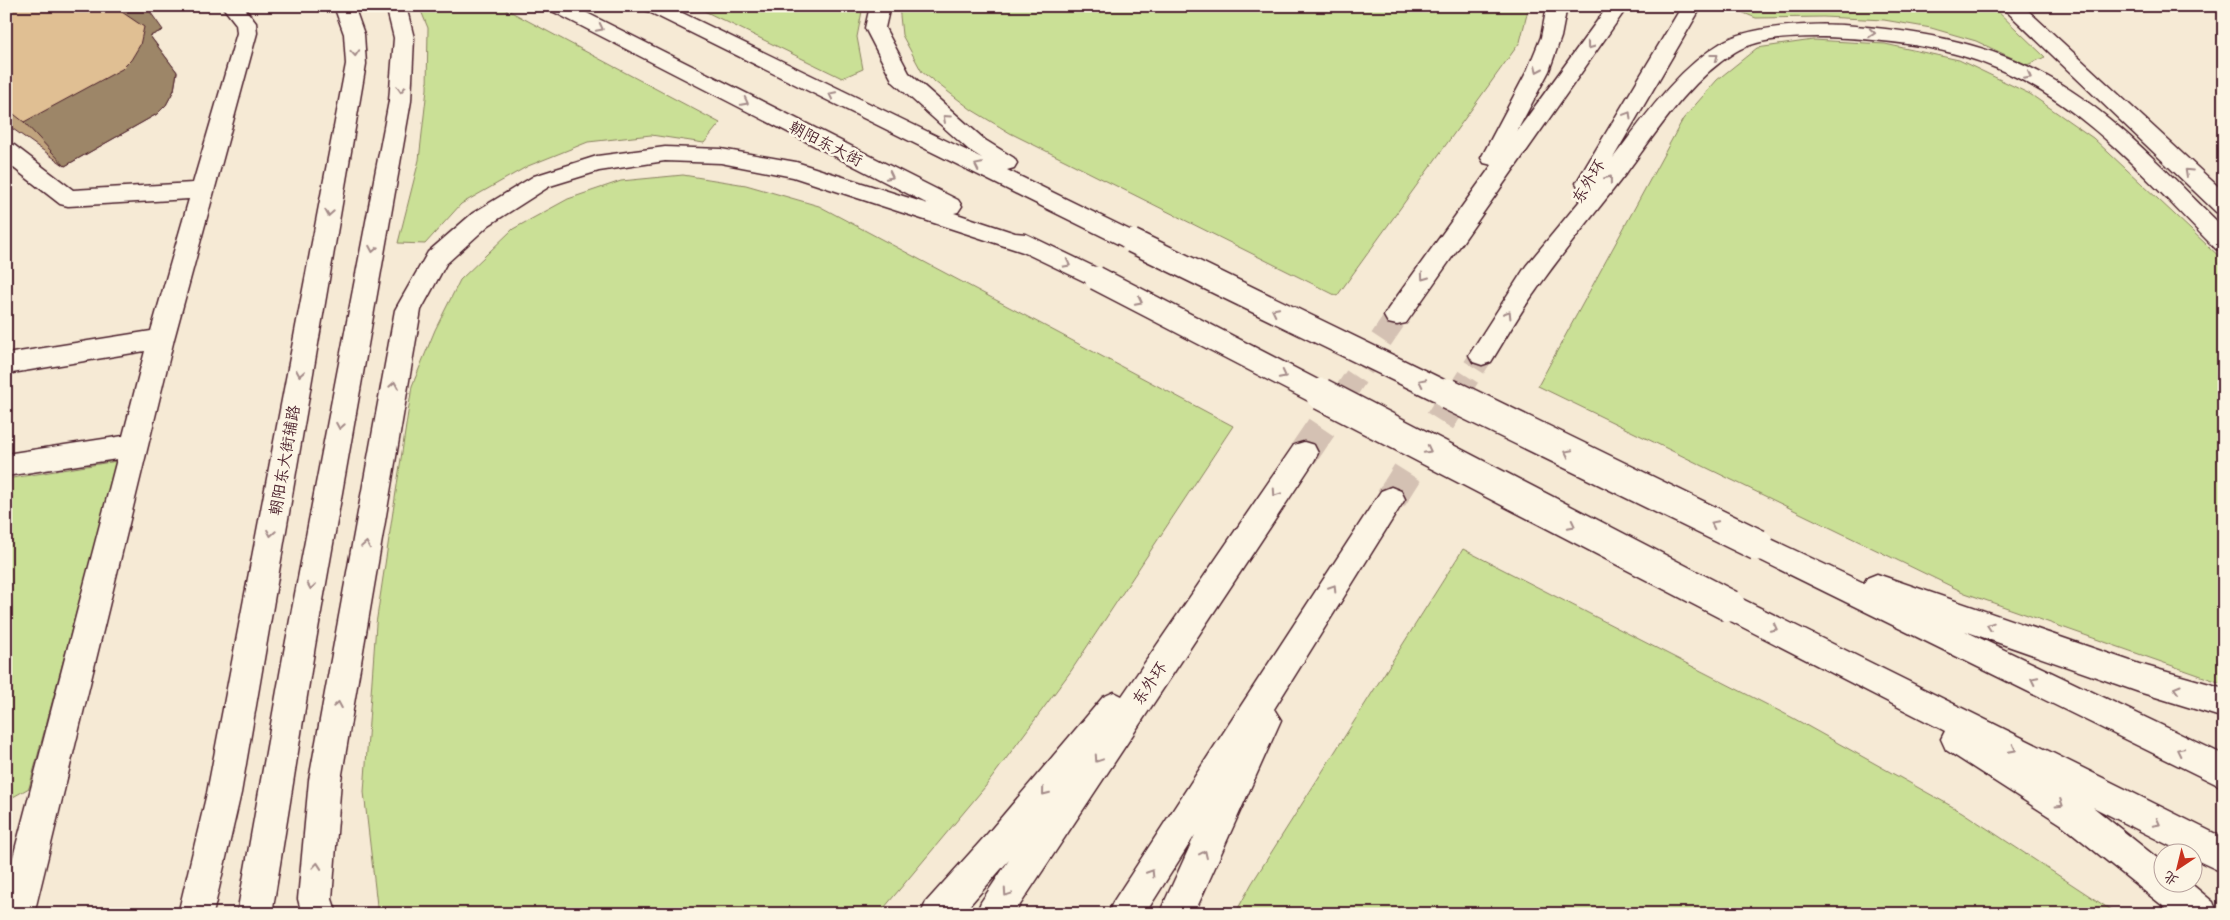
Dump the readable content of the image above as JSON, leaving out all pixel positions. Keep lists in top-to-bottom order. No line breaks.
{"streets":{"main road":["朝阳东大街","东外环","朝阳东大街辅路"]},"north":"bottom left"}
